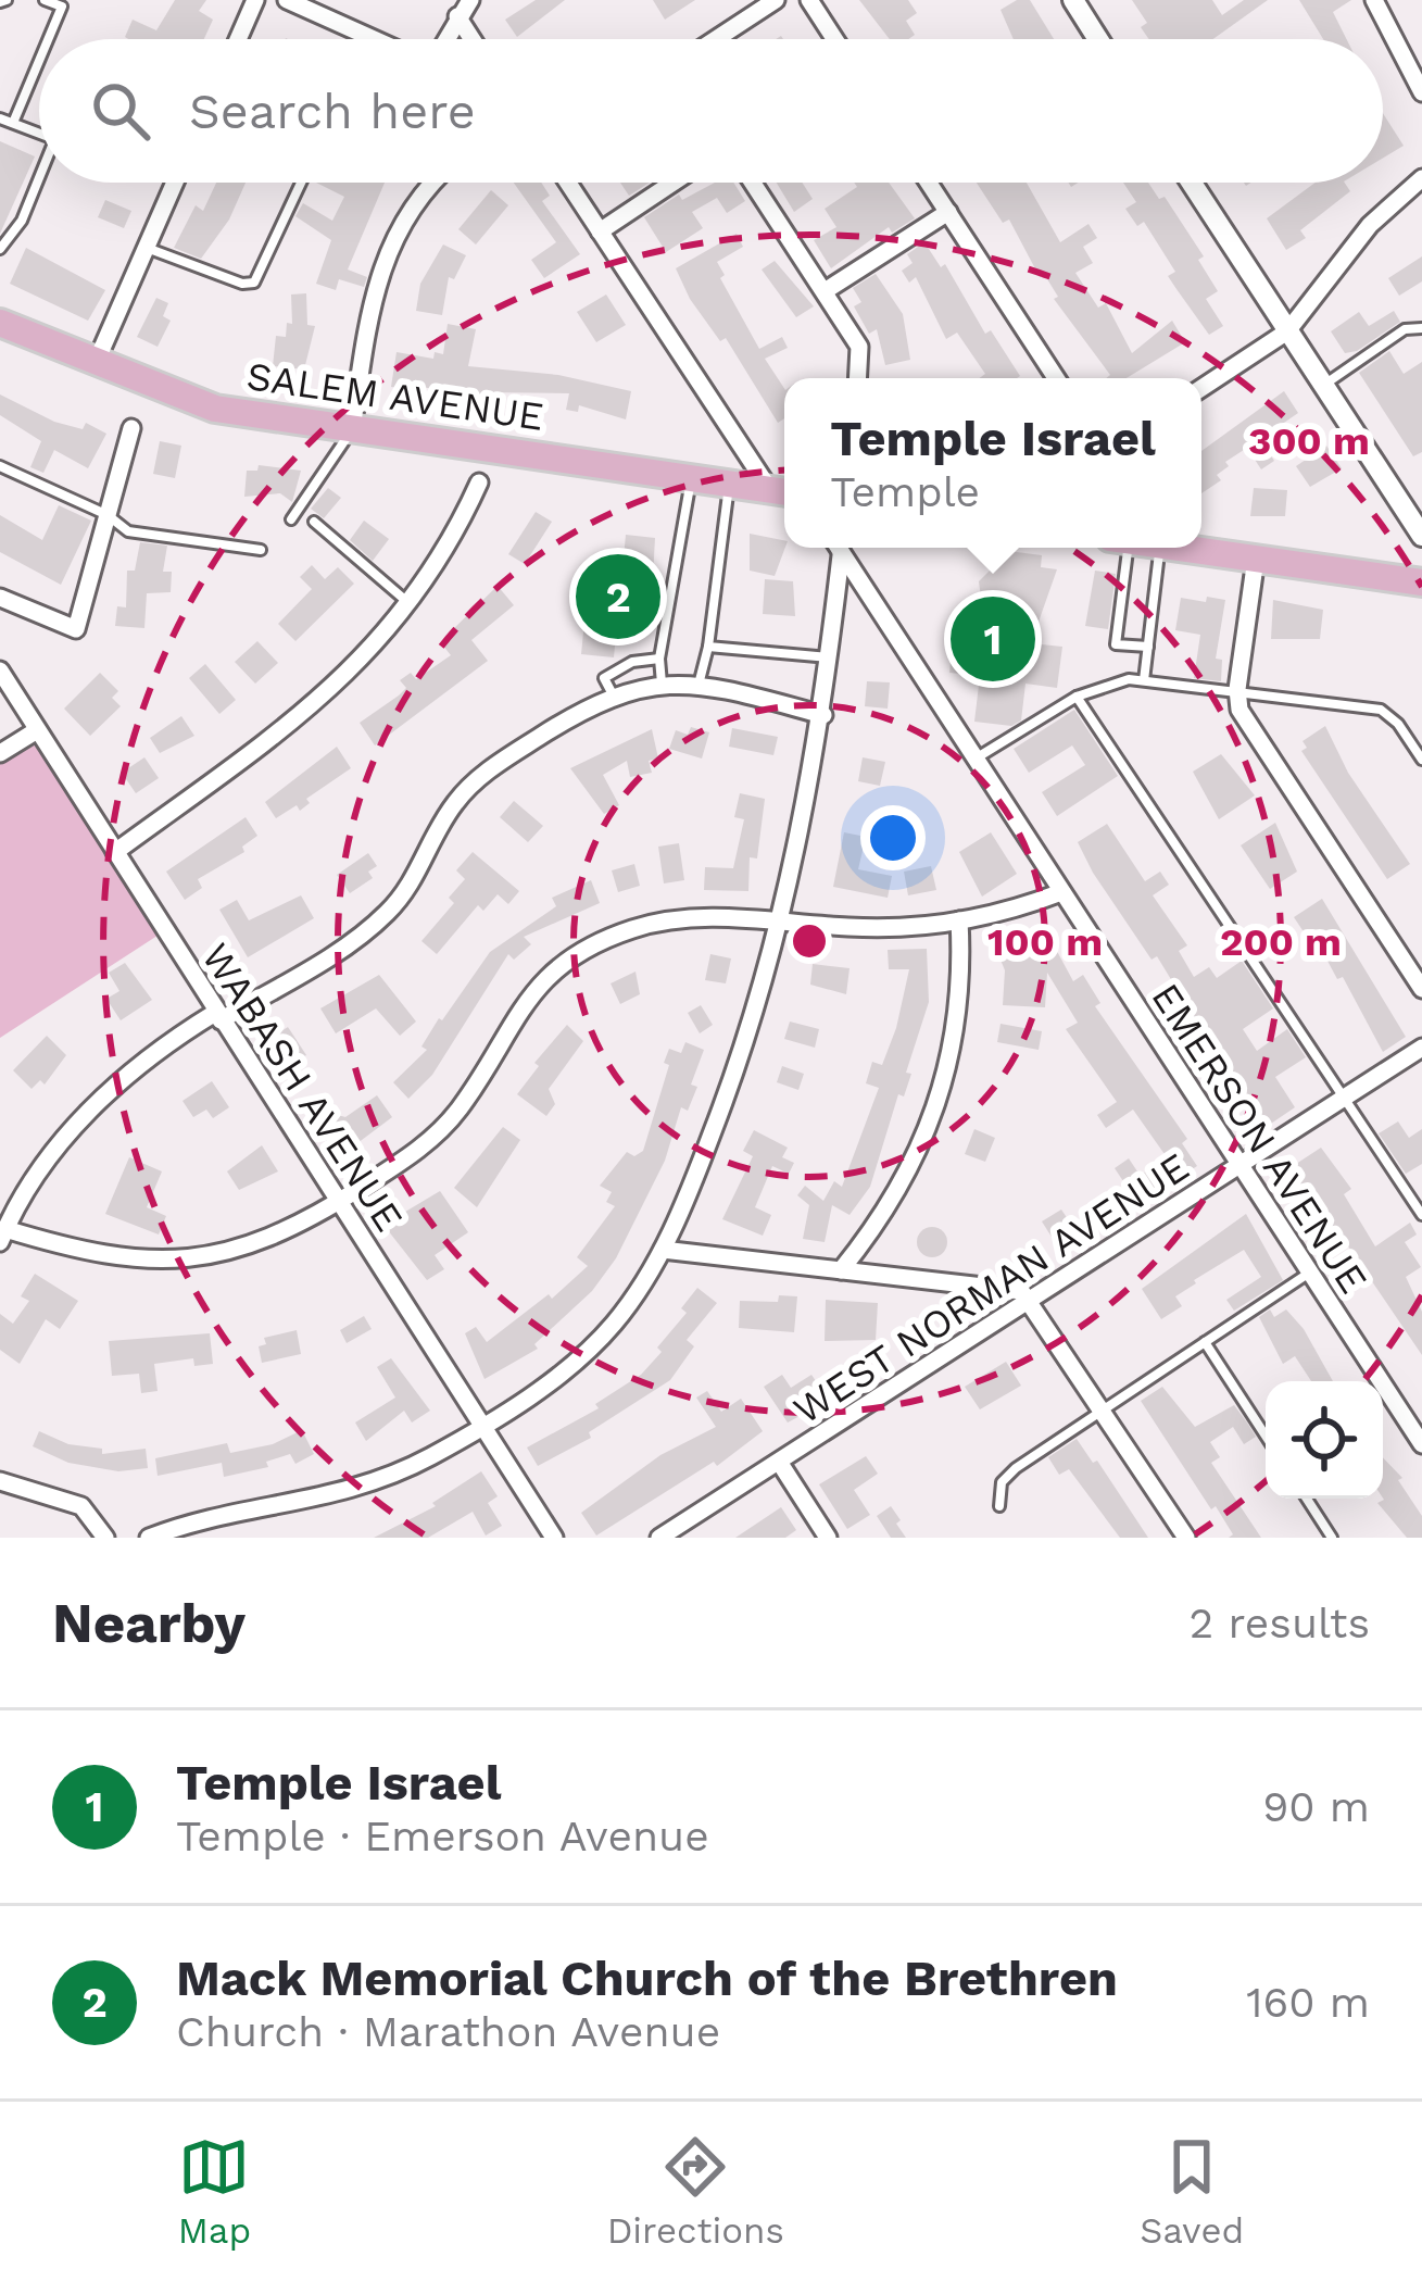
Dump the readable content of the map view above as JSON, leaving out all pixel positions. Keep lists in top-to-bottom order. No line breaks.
{"streets":{"main road":["SALEM AVENUE"],"street":["WABASH AVENUE","EMERSON AVENUE","WEST NORMAN AVENUE"]},"crossings":[["EMERSON AVENUE","WEST NORMAN AVENUE"]],"page":{"search":"Search here","popup":["Temple Israel","Temple"],"pins":["2","1"],"heading":["Nearby","2 results"],"list":[{"mark":"1","name":"Temple Israel","note":"Temple · Emerson Avenue","value":"90 m"},{"mark":"2","name":"Mack Memorial Church of the Brethren","note":"Church · Marathon Avenue","value":"160 m"}],"nav":["Map","Directions","Saved"]},"rings":["300 m","100 m","200 m"]}
